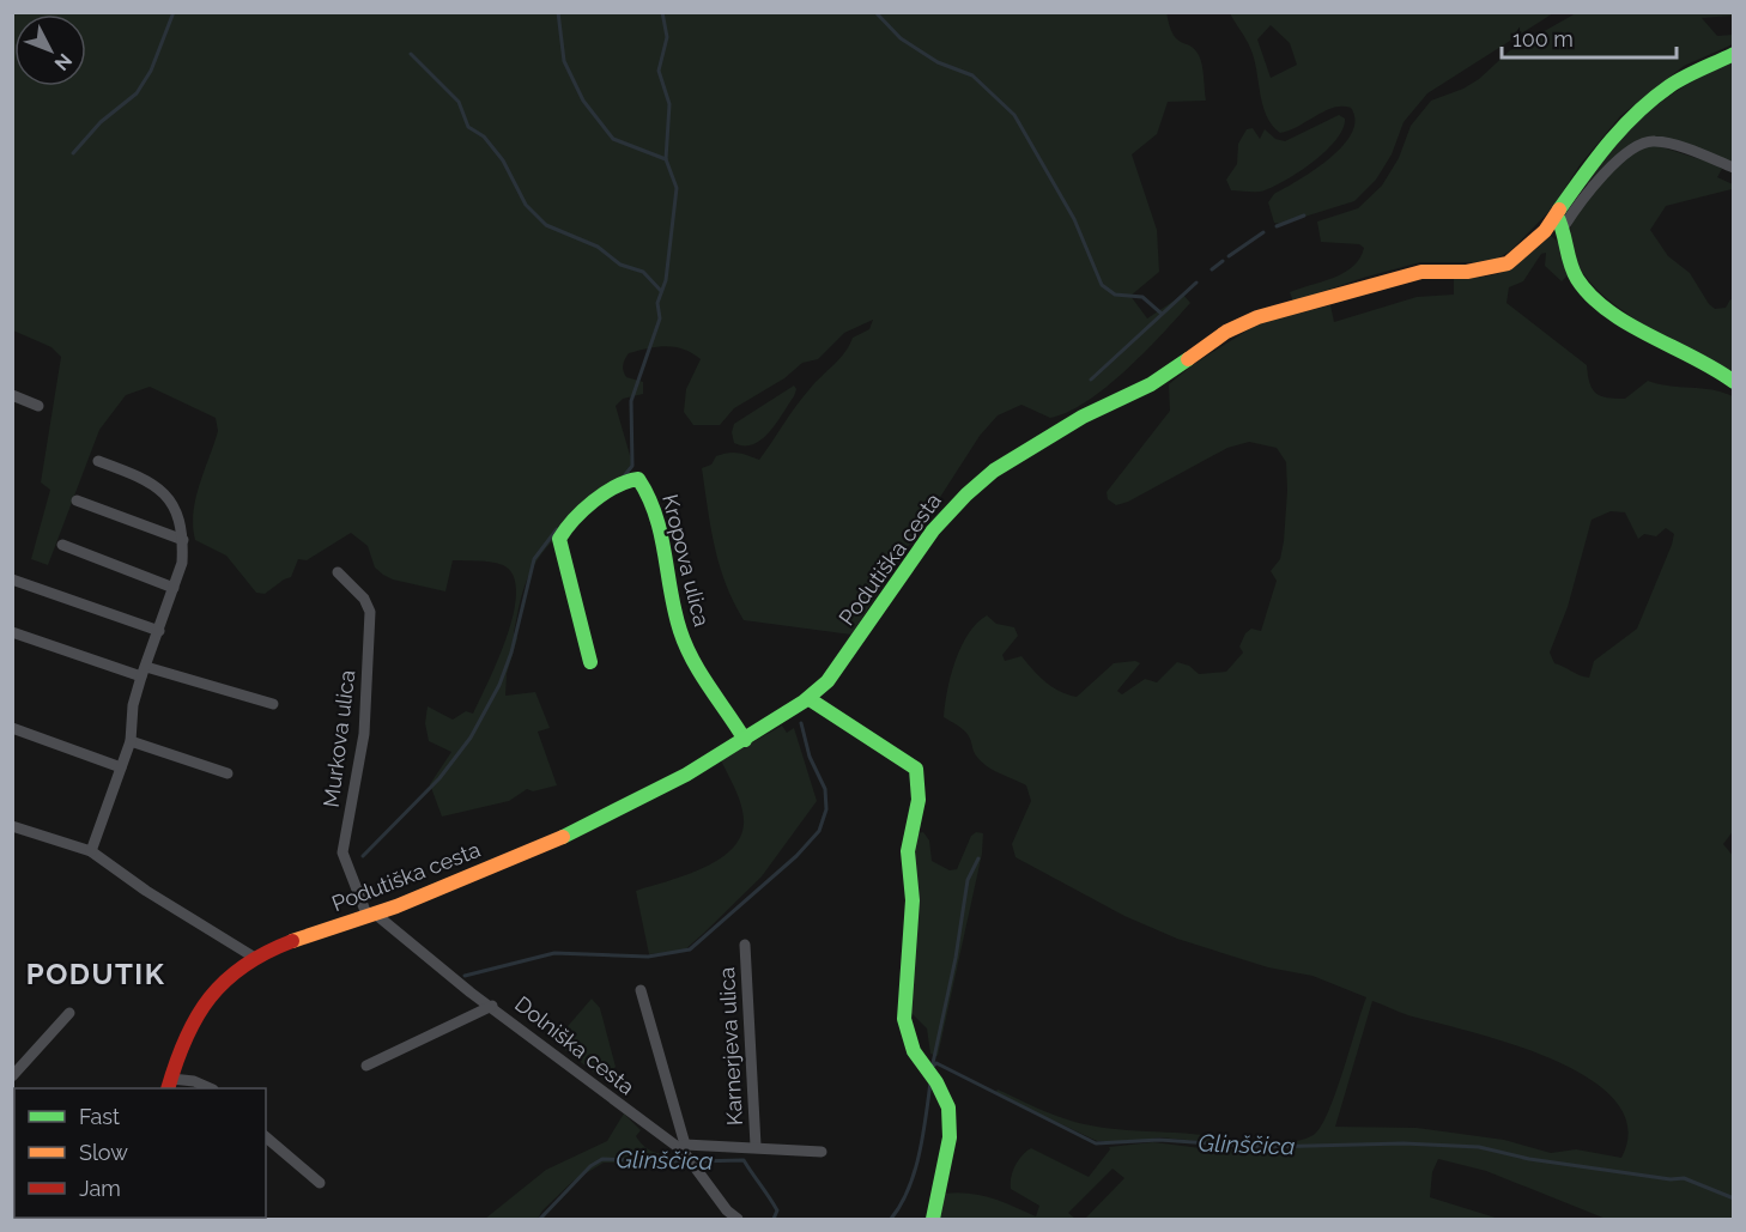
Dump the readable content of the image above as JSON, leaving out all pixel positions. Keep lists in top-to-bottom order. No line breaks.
{"streets":{"street":["Podutiška cesta","Kropova ulica","Murkova ulica","Dolniška cesta","Karnerjeva ulica"]},"crossings":[["Podutiška cesta","Kropova ulica"],["Podutiška cesta","Murkova ulica"],["Podutiška cesta","Dolniška cesta"],["Murkova ulica","Dolniška cesta"]],"districts":["PODUTIK"],"water":["Glinščica"],"legend":["Fast","Slow","Jam"],"scale_bar":"100 m","north":"bottom right"}
